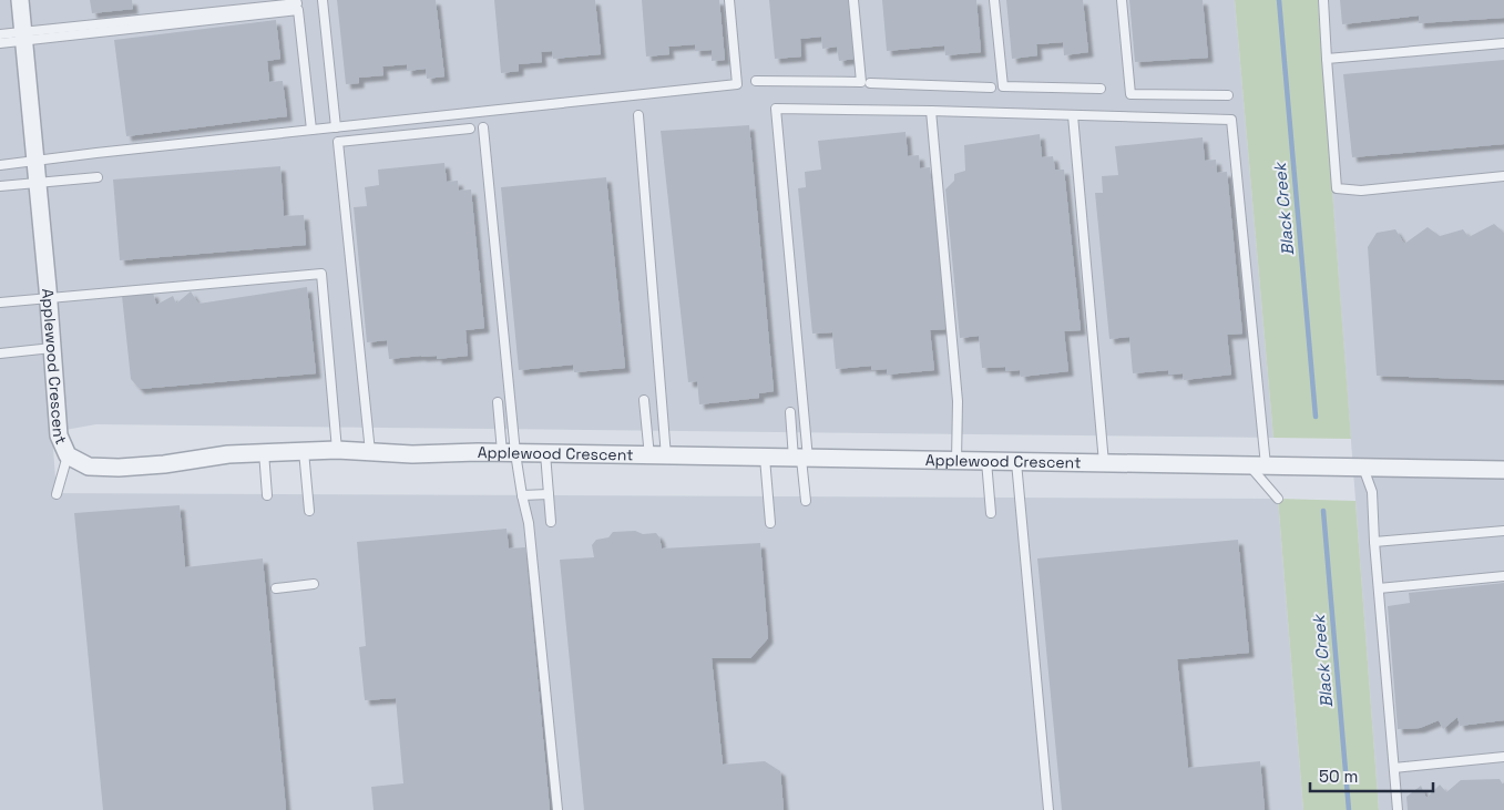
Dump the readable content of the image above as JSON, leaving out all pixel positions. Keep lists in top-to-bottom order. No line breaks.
{"streets":{"street":["Applewood Crescent"]},"water":["Black Creek"],"scale_bar":"50 m"}
